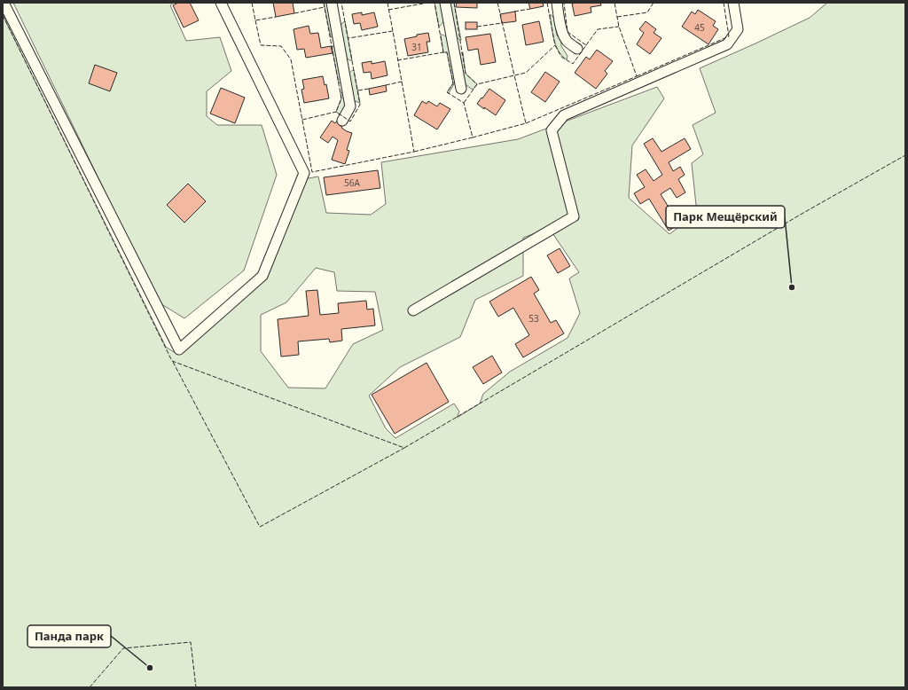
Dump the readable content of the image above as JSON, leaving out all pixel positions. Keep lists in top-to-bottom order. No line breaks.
{"places":["Парк Мещёрский","Панда парк"],"house_numbers":["45","31","56А","53"]}
